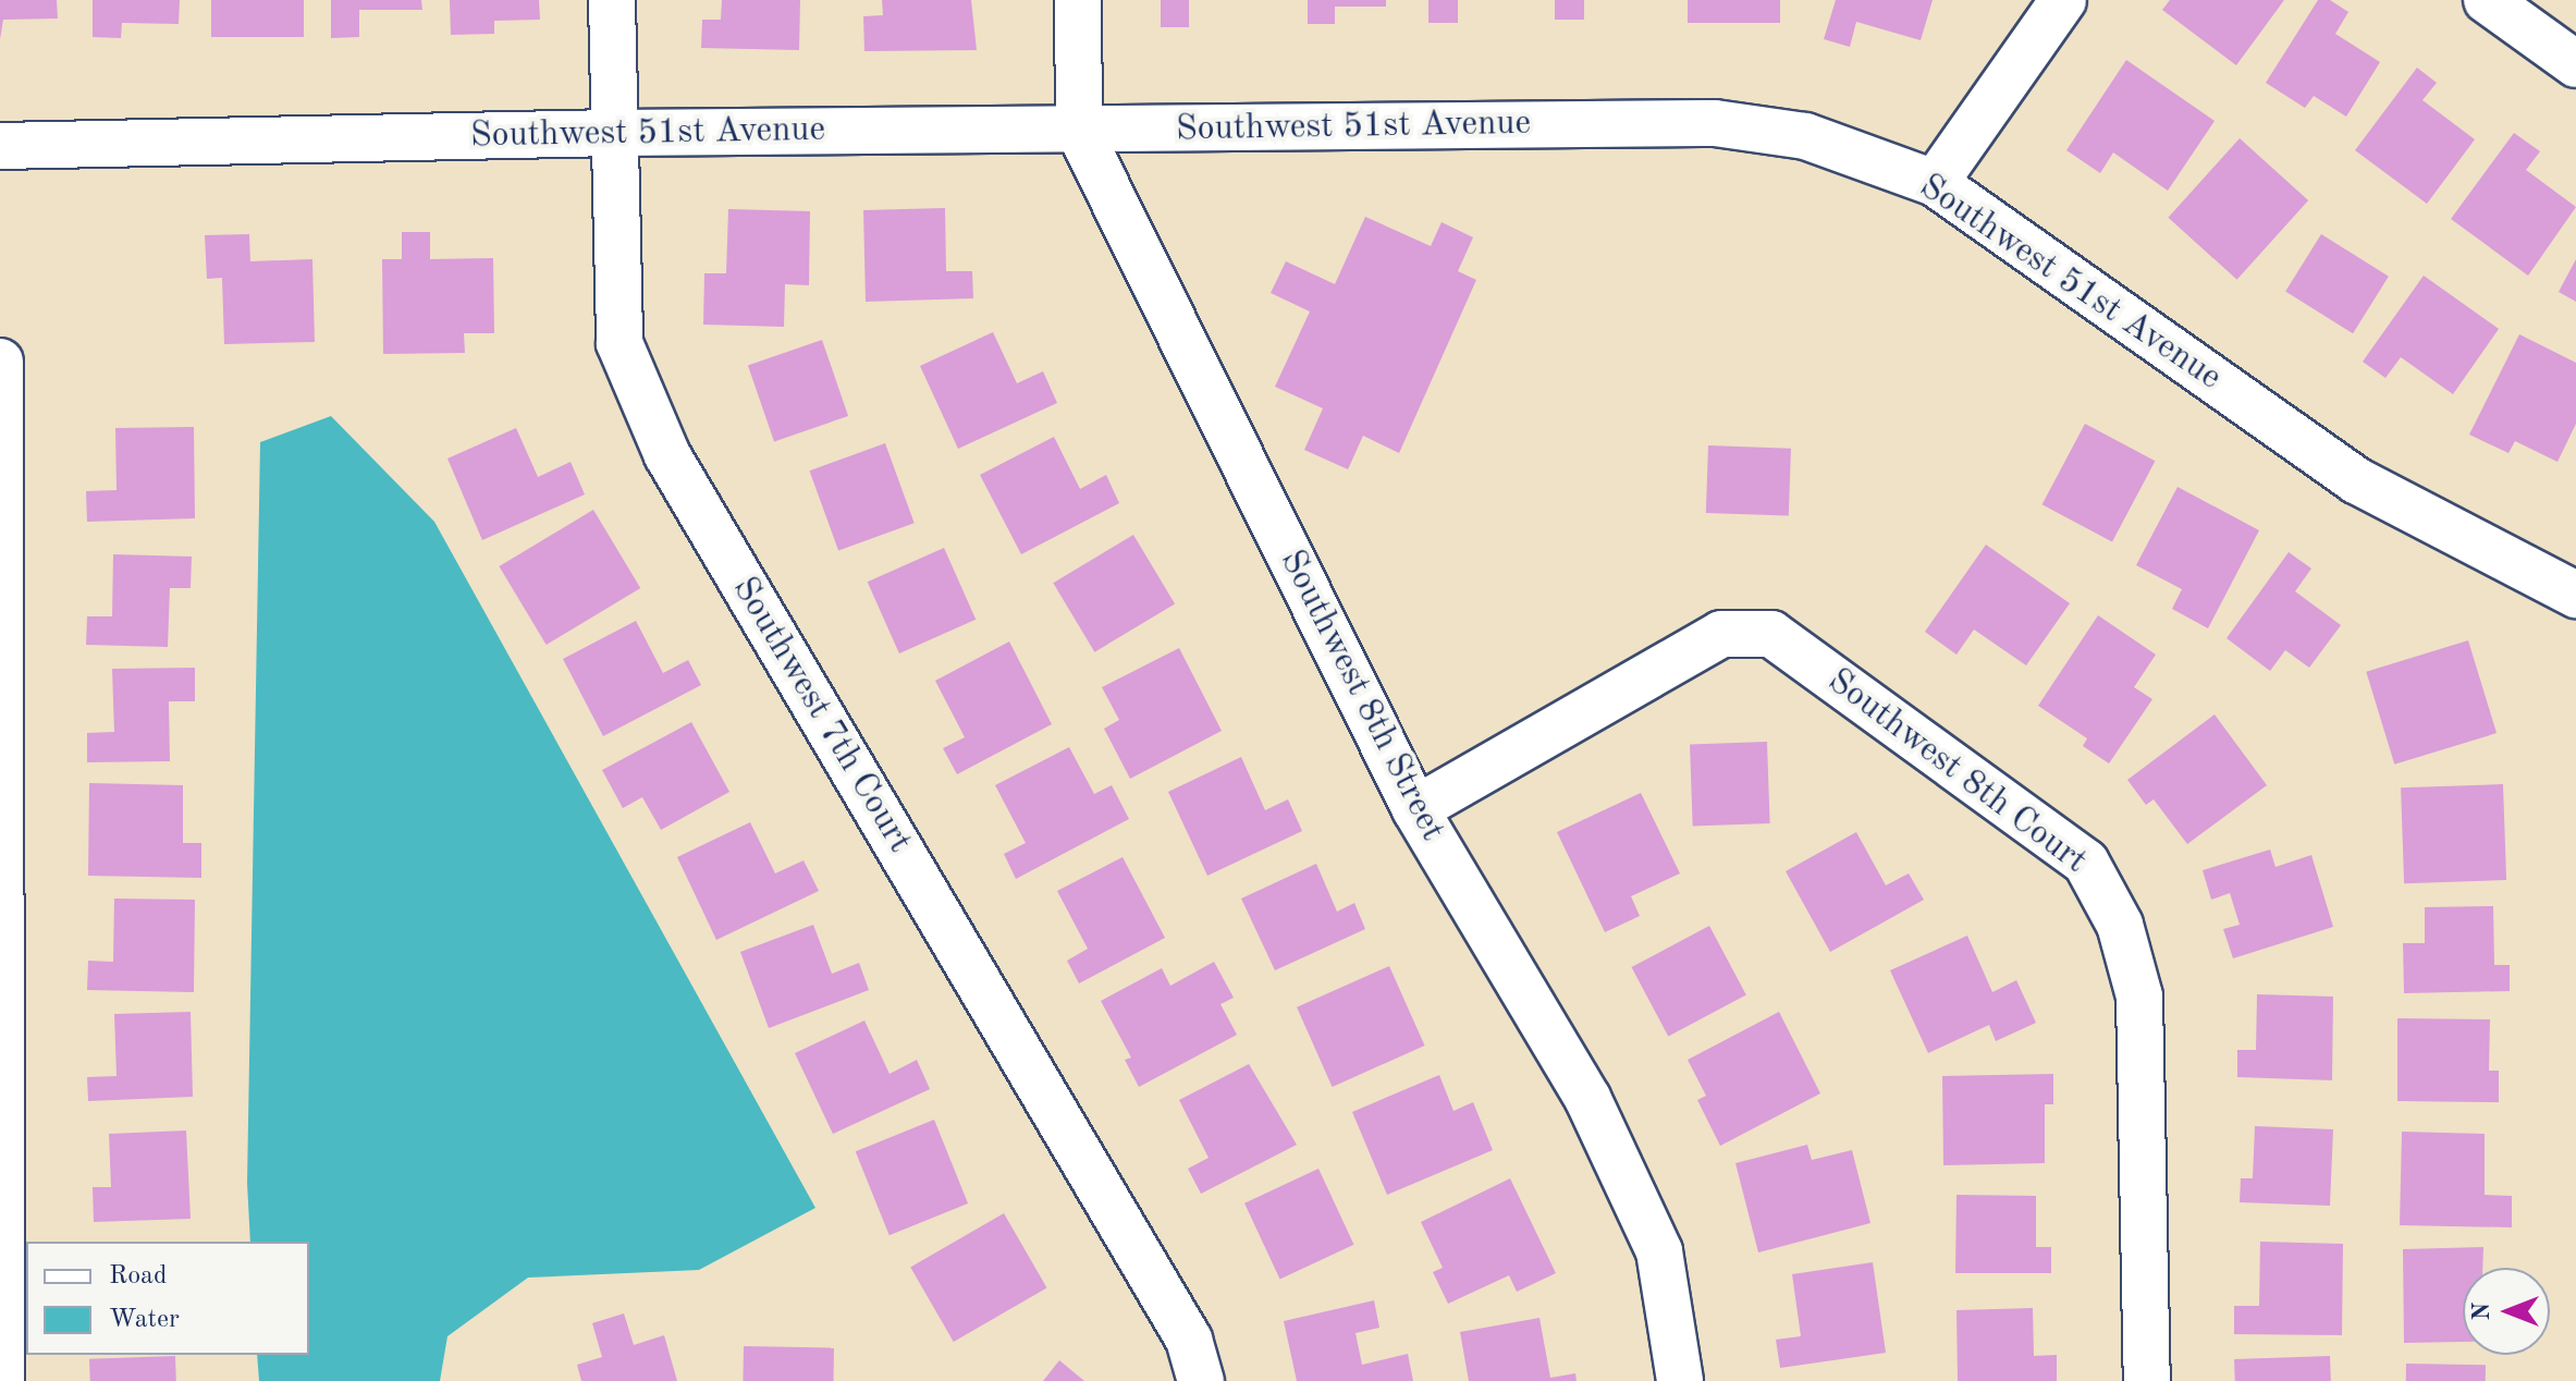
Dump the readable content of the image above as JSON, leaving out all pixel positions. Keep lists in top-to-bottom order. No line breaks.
{"streets":{"street":["Southwest 51st Avenue","Southwest 8th Street","Southwest 7th Court","Southwest 8th Court"]},"crossings":[["Southwest 51st Avenue","Southwest 8th Street"],["Southwest 51st Avenue","Southwest 7th Court"],["Southwest 8th Street","Southwest 8th Court"]],"legend":["Road","Water"],"north":"left"}
